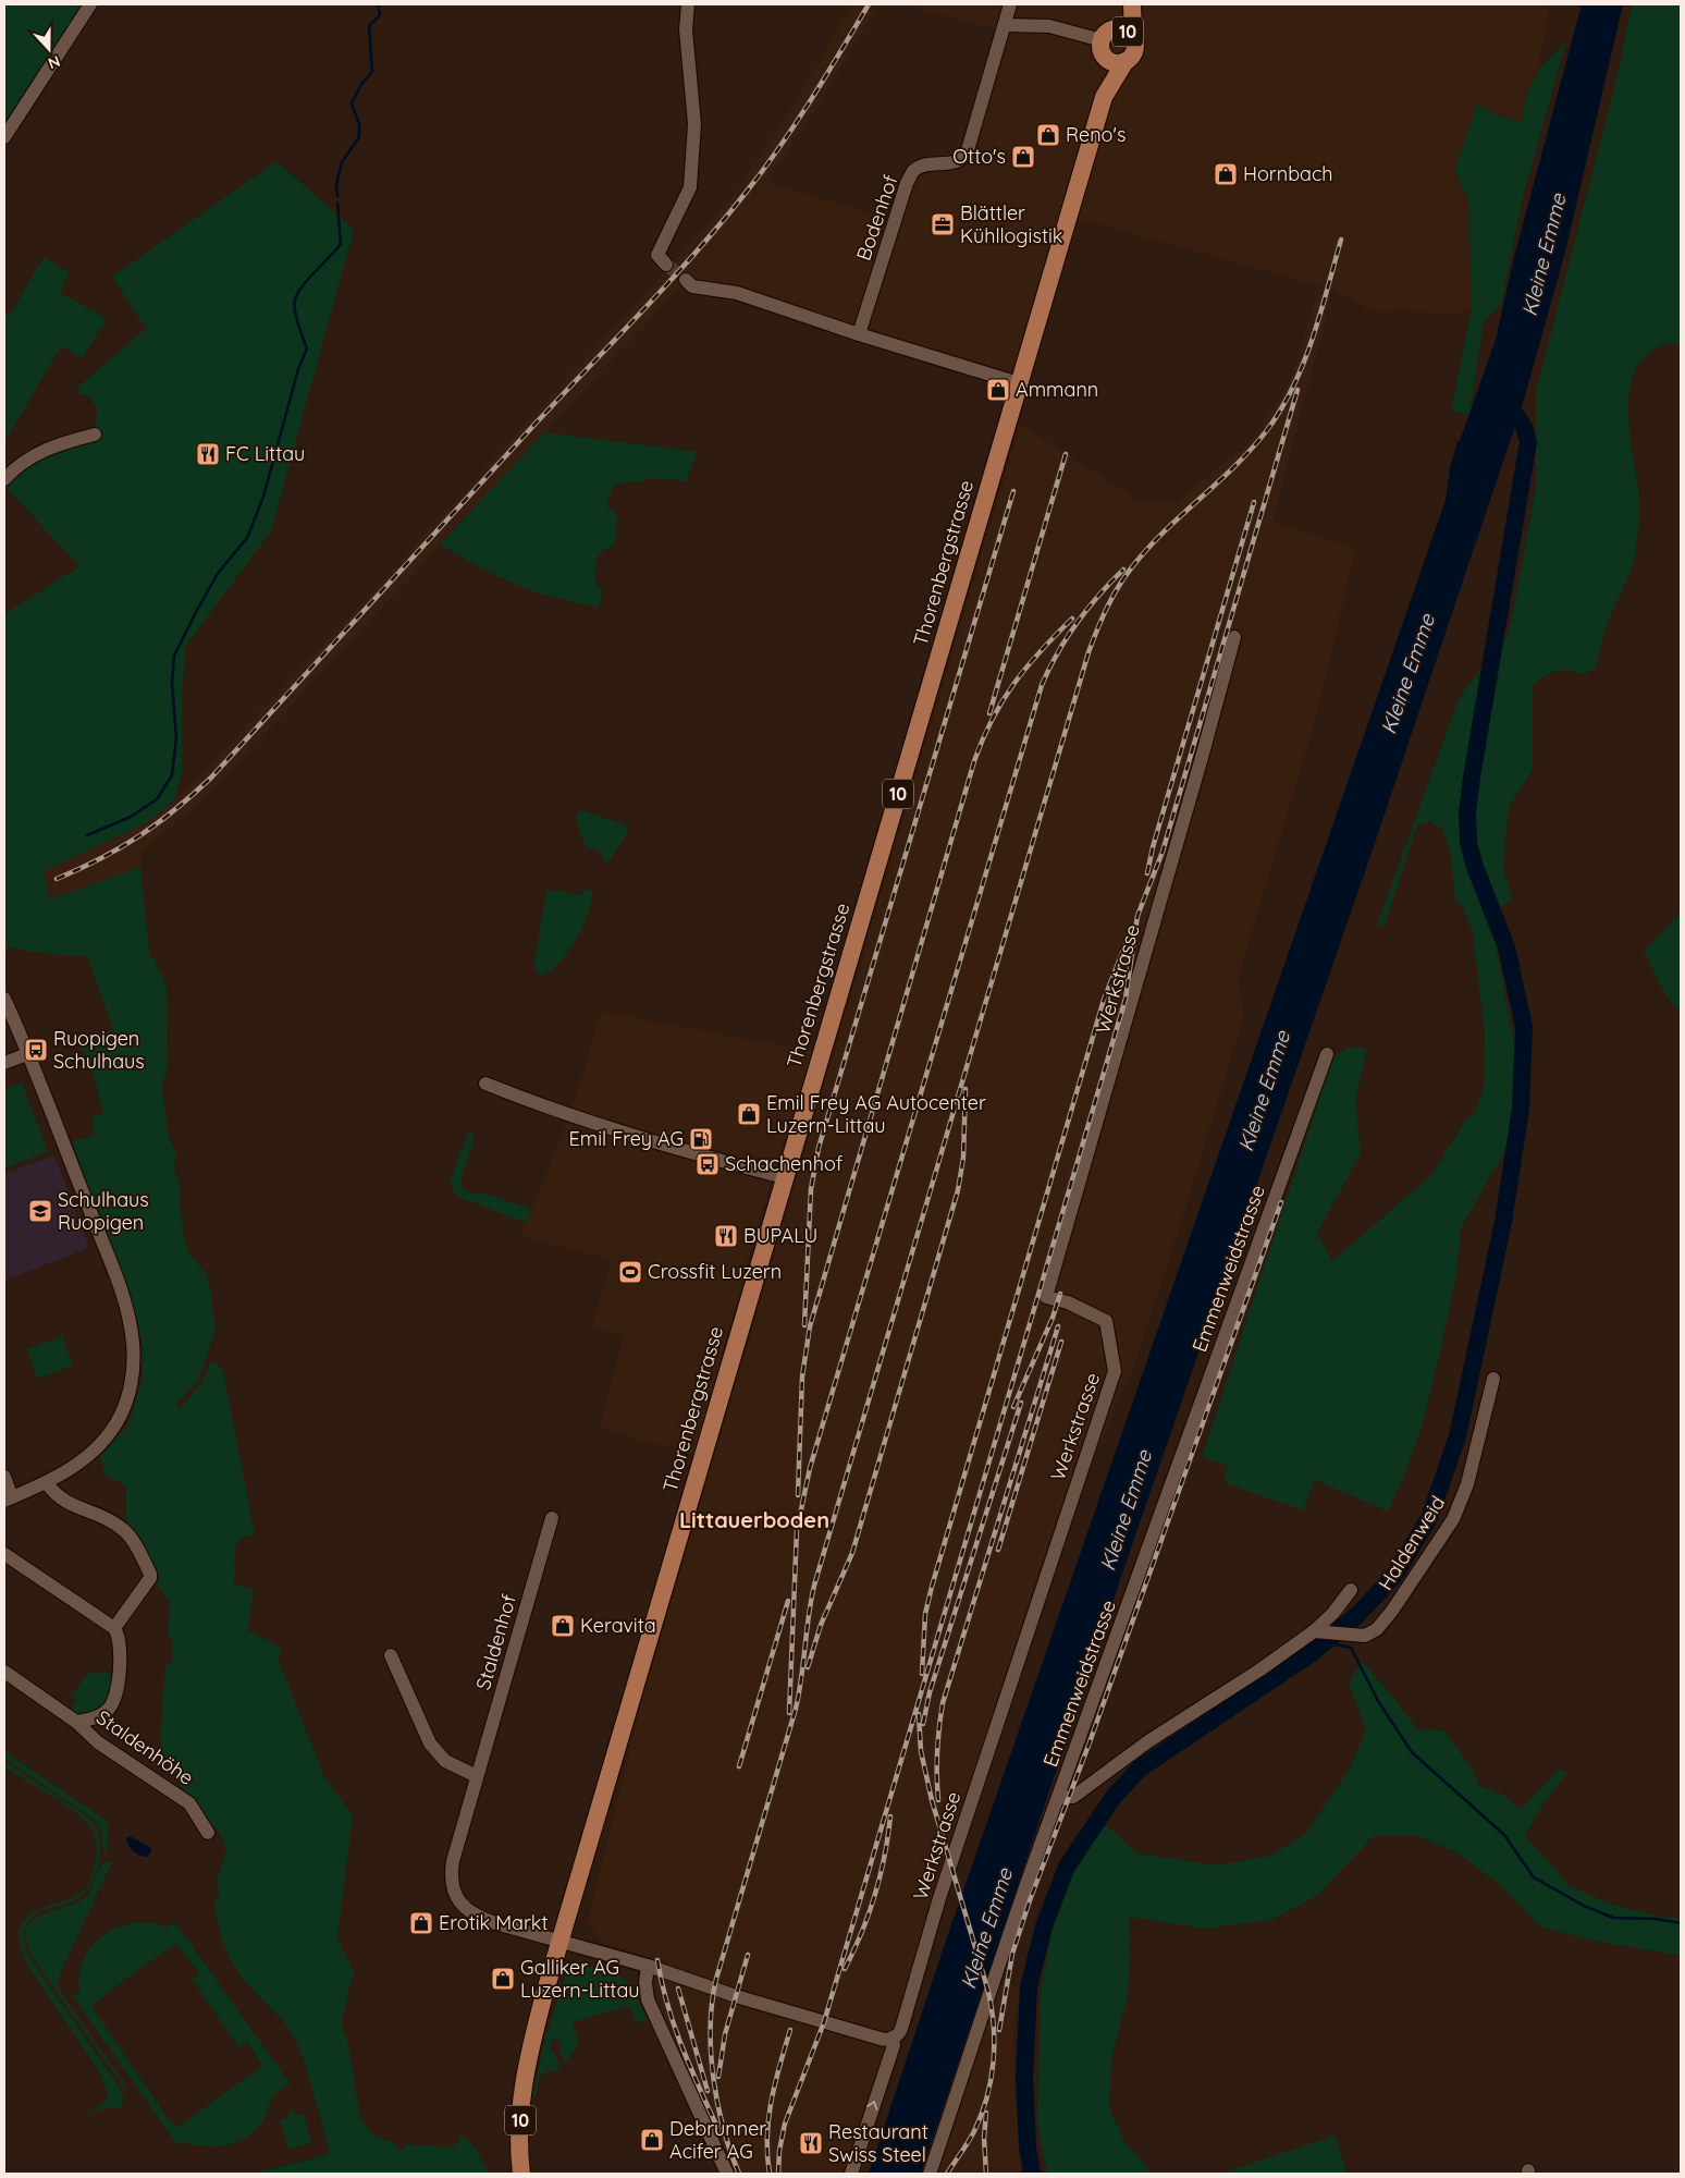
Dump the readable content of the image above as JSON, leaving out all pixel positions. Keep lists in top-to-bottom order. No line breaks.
{"streets":{"main road":["10","Thorenbergstrasse"],"street":["Bodenhof","Werkstrasse","Emmenweidstrasse","Haldenweid","Staldenhof","Staldenhöhe"]},"crossings":[["10","Thorenbergstrasse"],["Thorenbergstrasse","Staldenhof"],["Emmenweidstrasse","Haldenweid"]],"districts":["Littauerboden"],"water":["Kleine Emme"],"places":{"shop":["Reno's","Otto's","Hornbach","Ammann","Emil Frey AG Autocenter Luzern-Littau","Keravita","Erotik Markt","Galliker AG Luzern-Littau","Debrunner Acifer AG"],"office":["Blättler Kühllogistik"],"restaurant":["FC Littau","BUPALU","Restaurant Swiss Steel"],"bus stop":["Ruopigen Schulhaus","Schachenhof"],"fuel station":["Emil Frey AG"],"school or university":["Schulhaus Ruopigen"],"sports":["Crossfit Luzern"]},"north":"bottom"}
